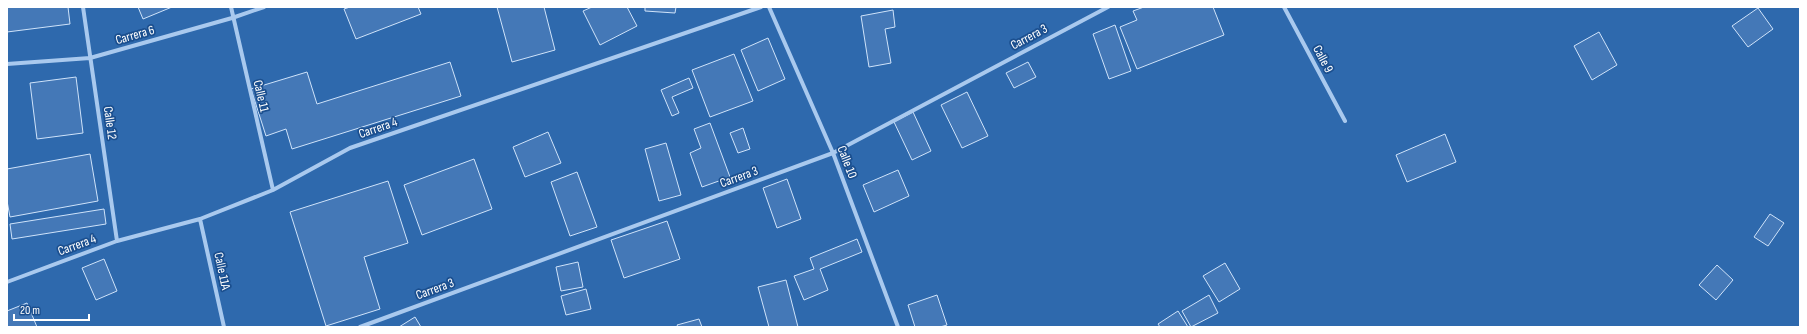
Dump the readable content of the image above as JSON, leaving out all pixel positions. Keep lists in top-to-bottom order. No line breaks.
{"streets":{"street":["Carrera 6","Carrera 3","Calle 9","Calle 11","Calle 12","Carrera 4","Calle 10","Calle 11A"]},"crossings":[["Carrera 6","Calle 11"],["Carrera 6","Calle 12"],["Carrera 3","Calle 10"],["Calle 11","Carrera 4"],["Calle 12","Carrera 4"],["Carrera 4","Calle 11A"]],"scale_bar":"20 m"}
